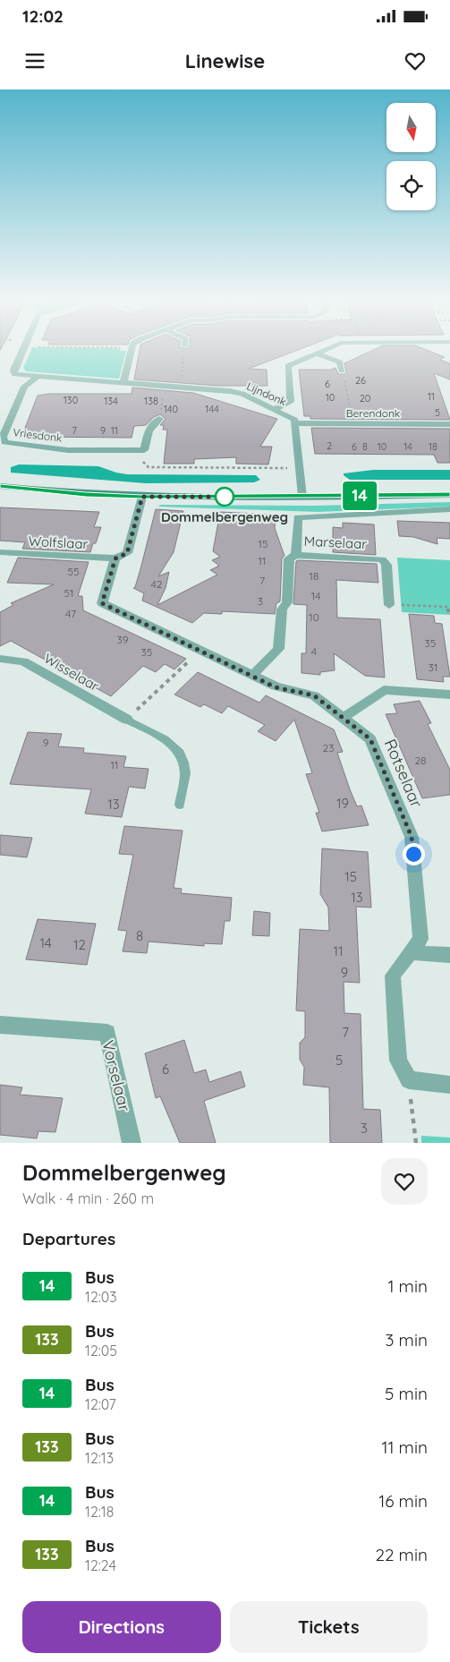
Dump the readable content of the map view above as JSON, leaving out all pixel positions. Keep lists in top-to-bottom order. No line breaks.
{"streets":{"street":["Lijndonk","Berendonk","Vriesdonk","Wolfslaar","Marselaar","Wisselaar","Rotselaar","Vorselaar"]},"crossings":[["Lijndonk","Berendonk"],["Lijndonk","Vriesdonk"],["Wolfslaar","Rotselaar"],["Marselaar","Rotselaar"]],"places":["Dommelbergenweg"],"lines":["bus line 14"],"house_numbers":["26","6","11","10","20","130","134","138","140","144","5","7","9","11","2","6","8","10","14","18","15","11","55","18","7","42","51","14","3","47","10","39","35","4","35","31","9","23","28","11","19","13","15","13","8","14","12","11","9","7","5","6","3"],"north":"bottom","page":{"status":"12:02","header":"Linewise","on_map":"14","heading":[["Dommelbergenweg","Walk · 4 min · 260 m"],"Departures"],"list":[{"mark":"14","name":"Bus","note":"12:03","value":"1 min"},{"mark":"133","name":"Bus","note":"12:05","value":"3 min"},{"mark":"14","name":"Bus","note":"12:07","value":"5 min"},{"mark":"133","name":"Bus","note":"12:13","value":"11 min"},{"mark":"14","name":"Bus","note":"12:18","value":"16 min"},{"mark":"133","name":"Bus","note":"12:24","value":"22 min"}],"buttons":["Directions","Tickets"]}}
